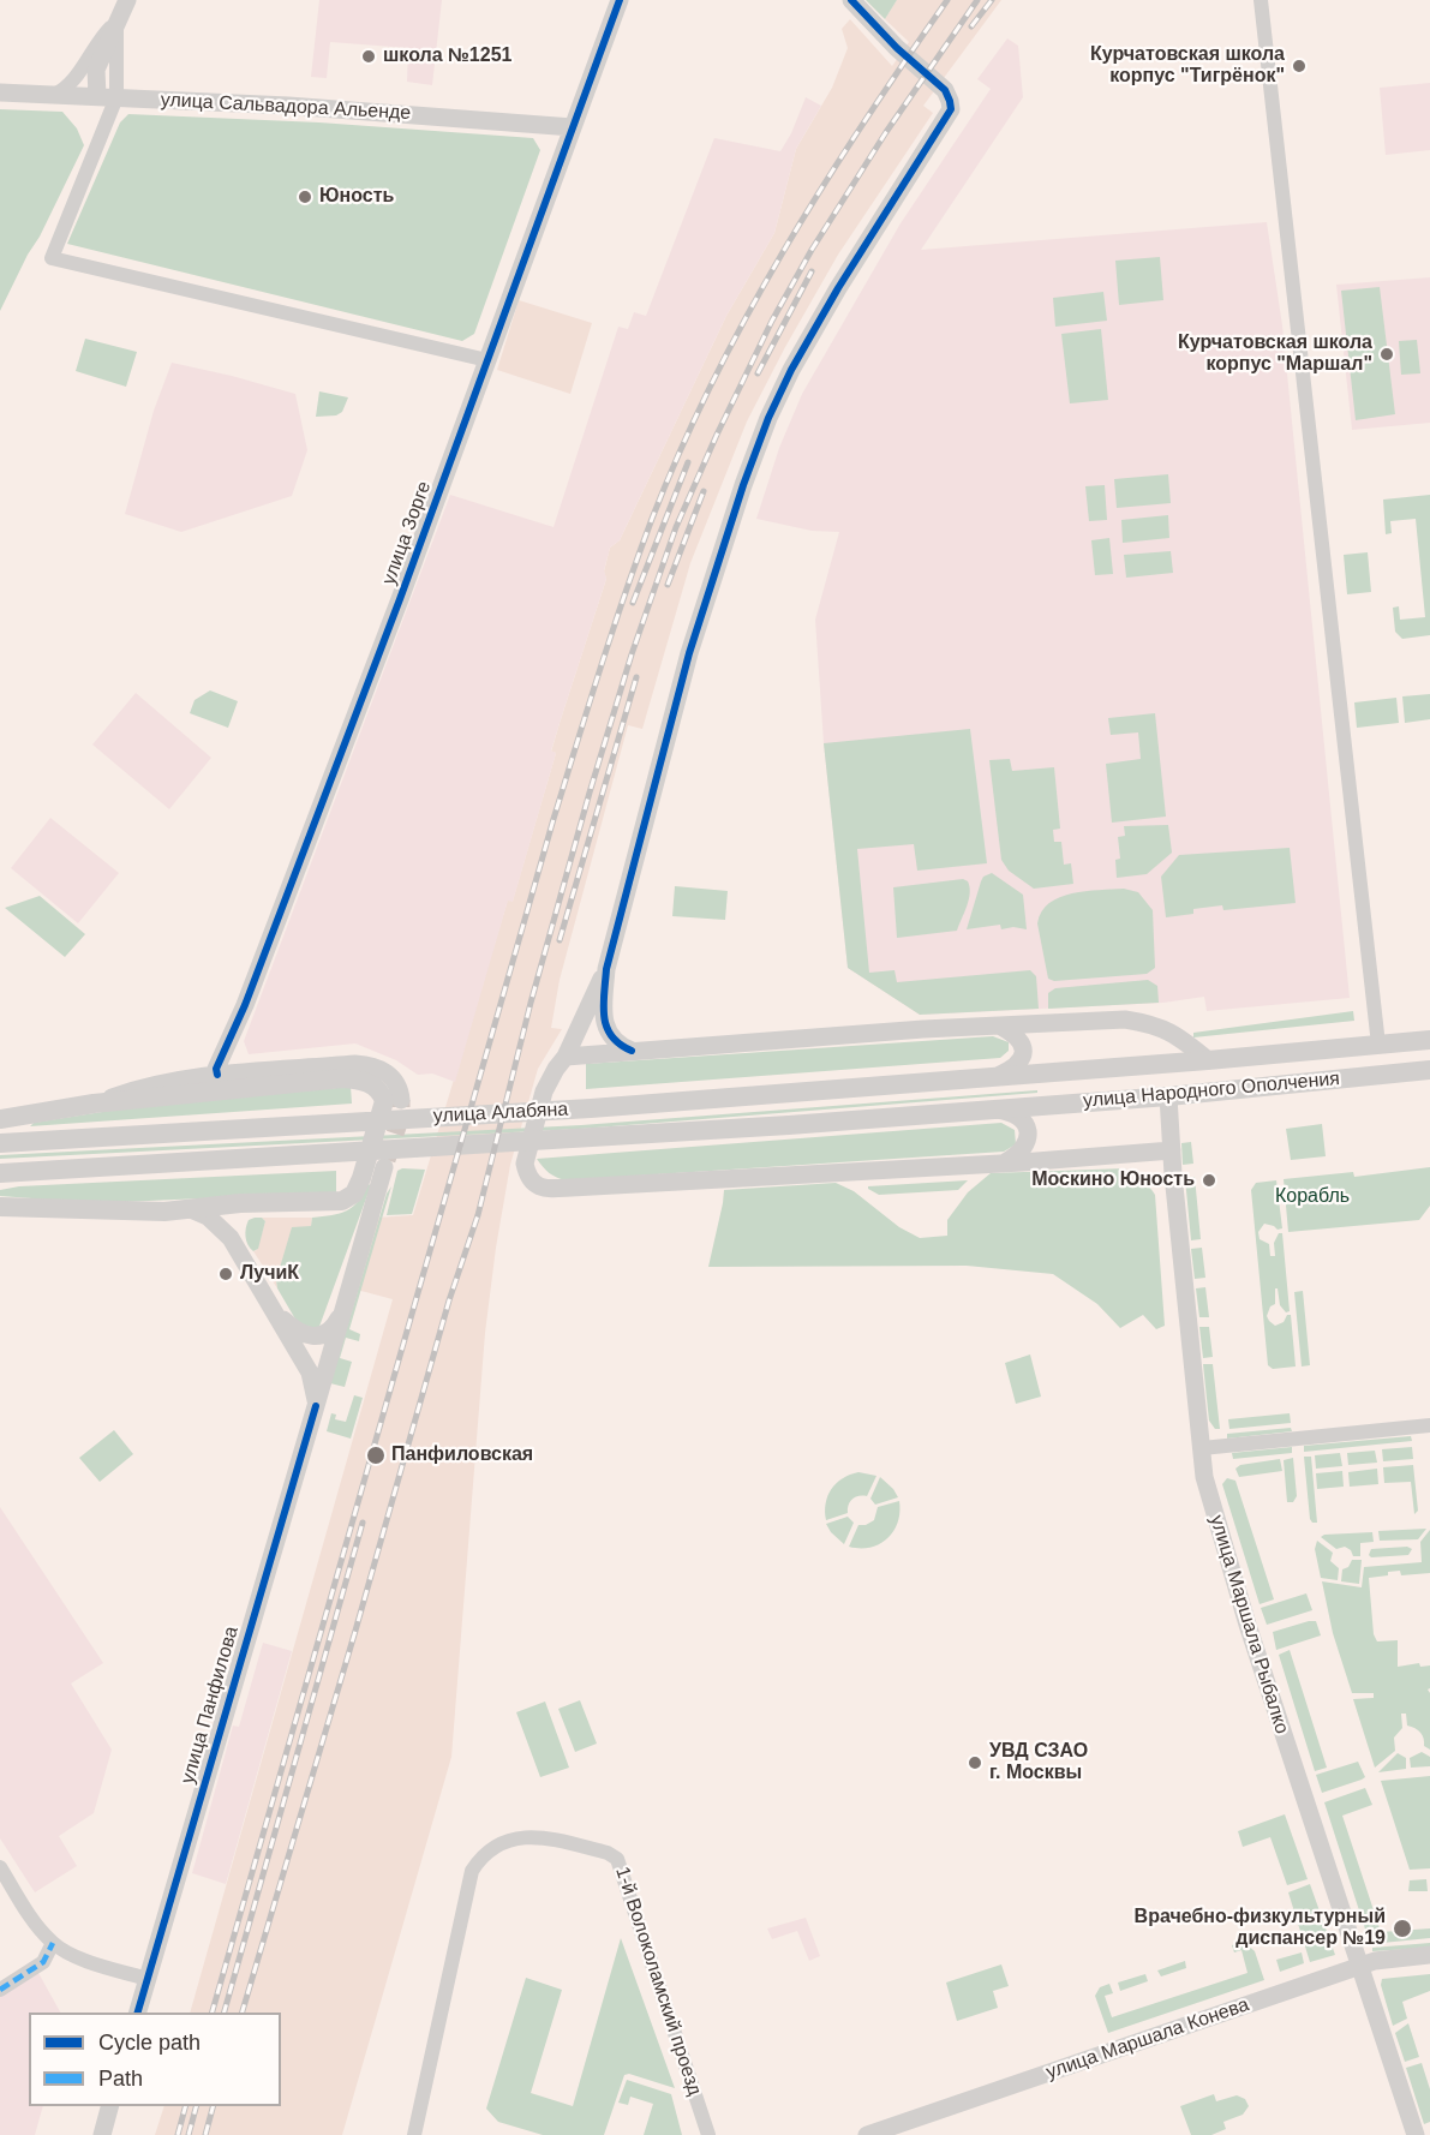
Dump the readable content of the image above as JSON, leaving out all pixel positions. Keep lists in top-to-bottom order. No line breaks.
{"streets":{"main road":["улица Народного Ополчения","улица Алабяна"],"street":["улица Сальвадора Альенде","улица Зорге","улица Маршала Рыбалко","улица Панфилова","1-й Волоколамский проезд","улица Маршала Конева"]},"crossings":[["улица Сальвадора Альенде","улица Зорге"],["улица Народного Ополчения","улица Алабяна"],["улица Народного Ополчения","улица Маршала Рыбалко"],["улица Маршала Рыбалко","улица Маршала Конева"]],"parks":["Корабль"],"places":["школа №1251","Курчатовская школа корпус \"Тигрёнок\"","Юность","Курчатовская школа корпус \"Маршал\"","Москино Юность","ЛучиК","Панфиловская","УВД СЗАО г. Москвы","Врачебно-физкультурный диспансер №19"],"legend":["Cycle path","Path"]}
